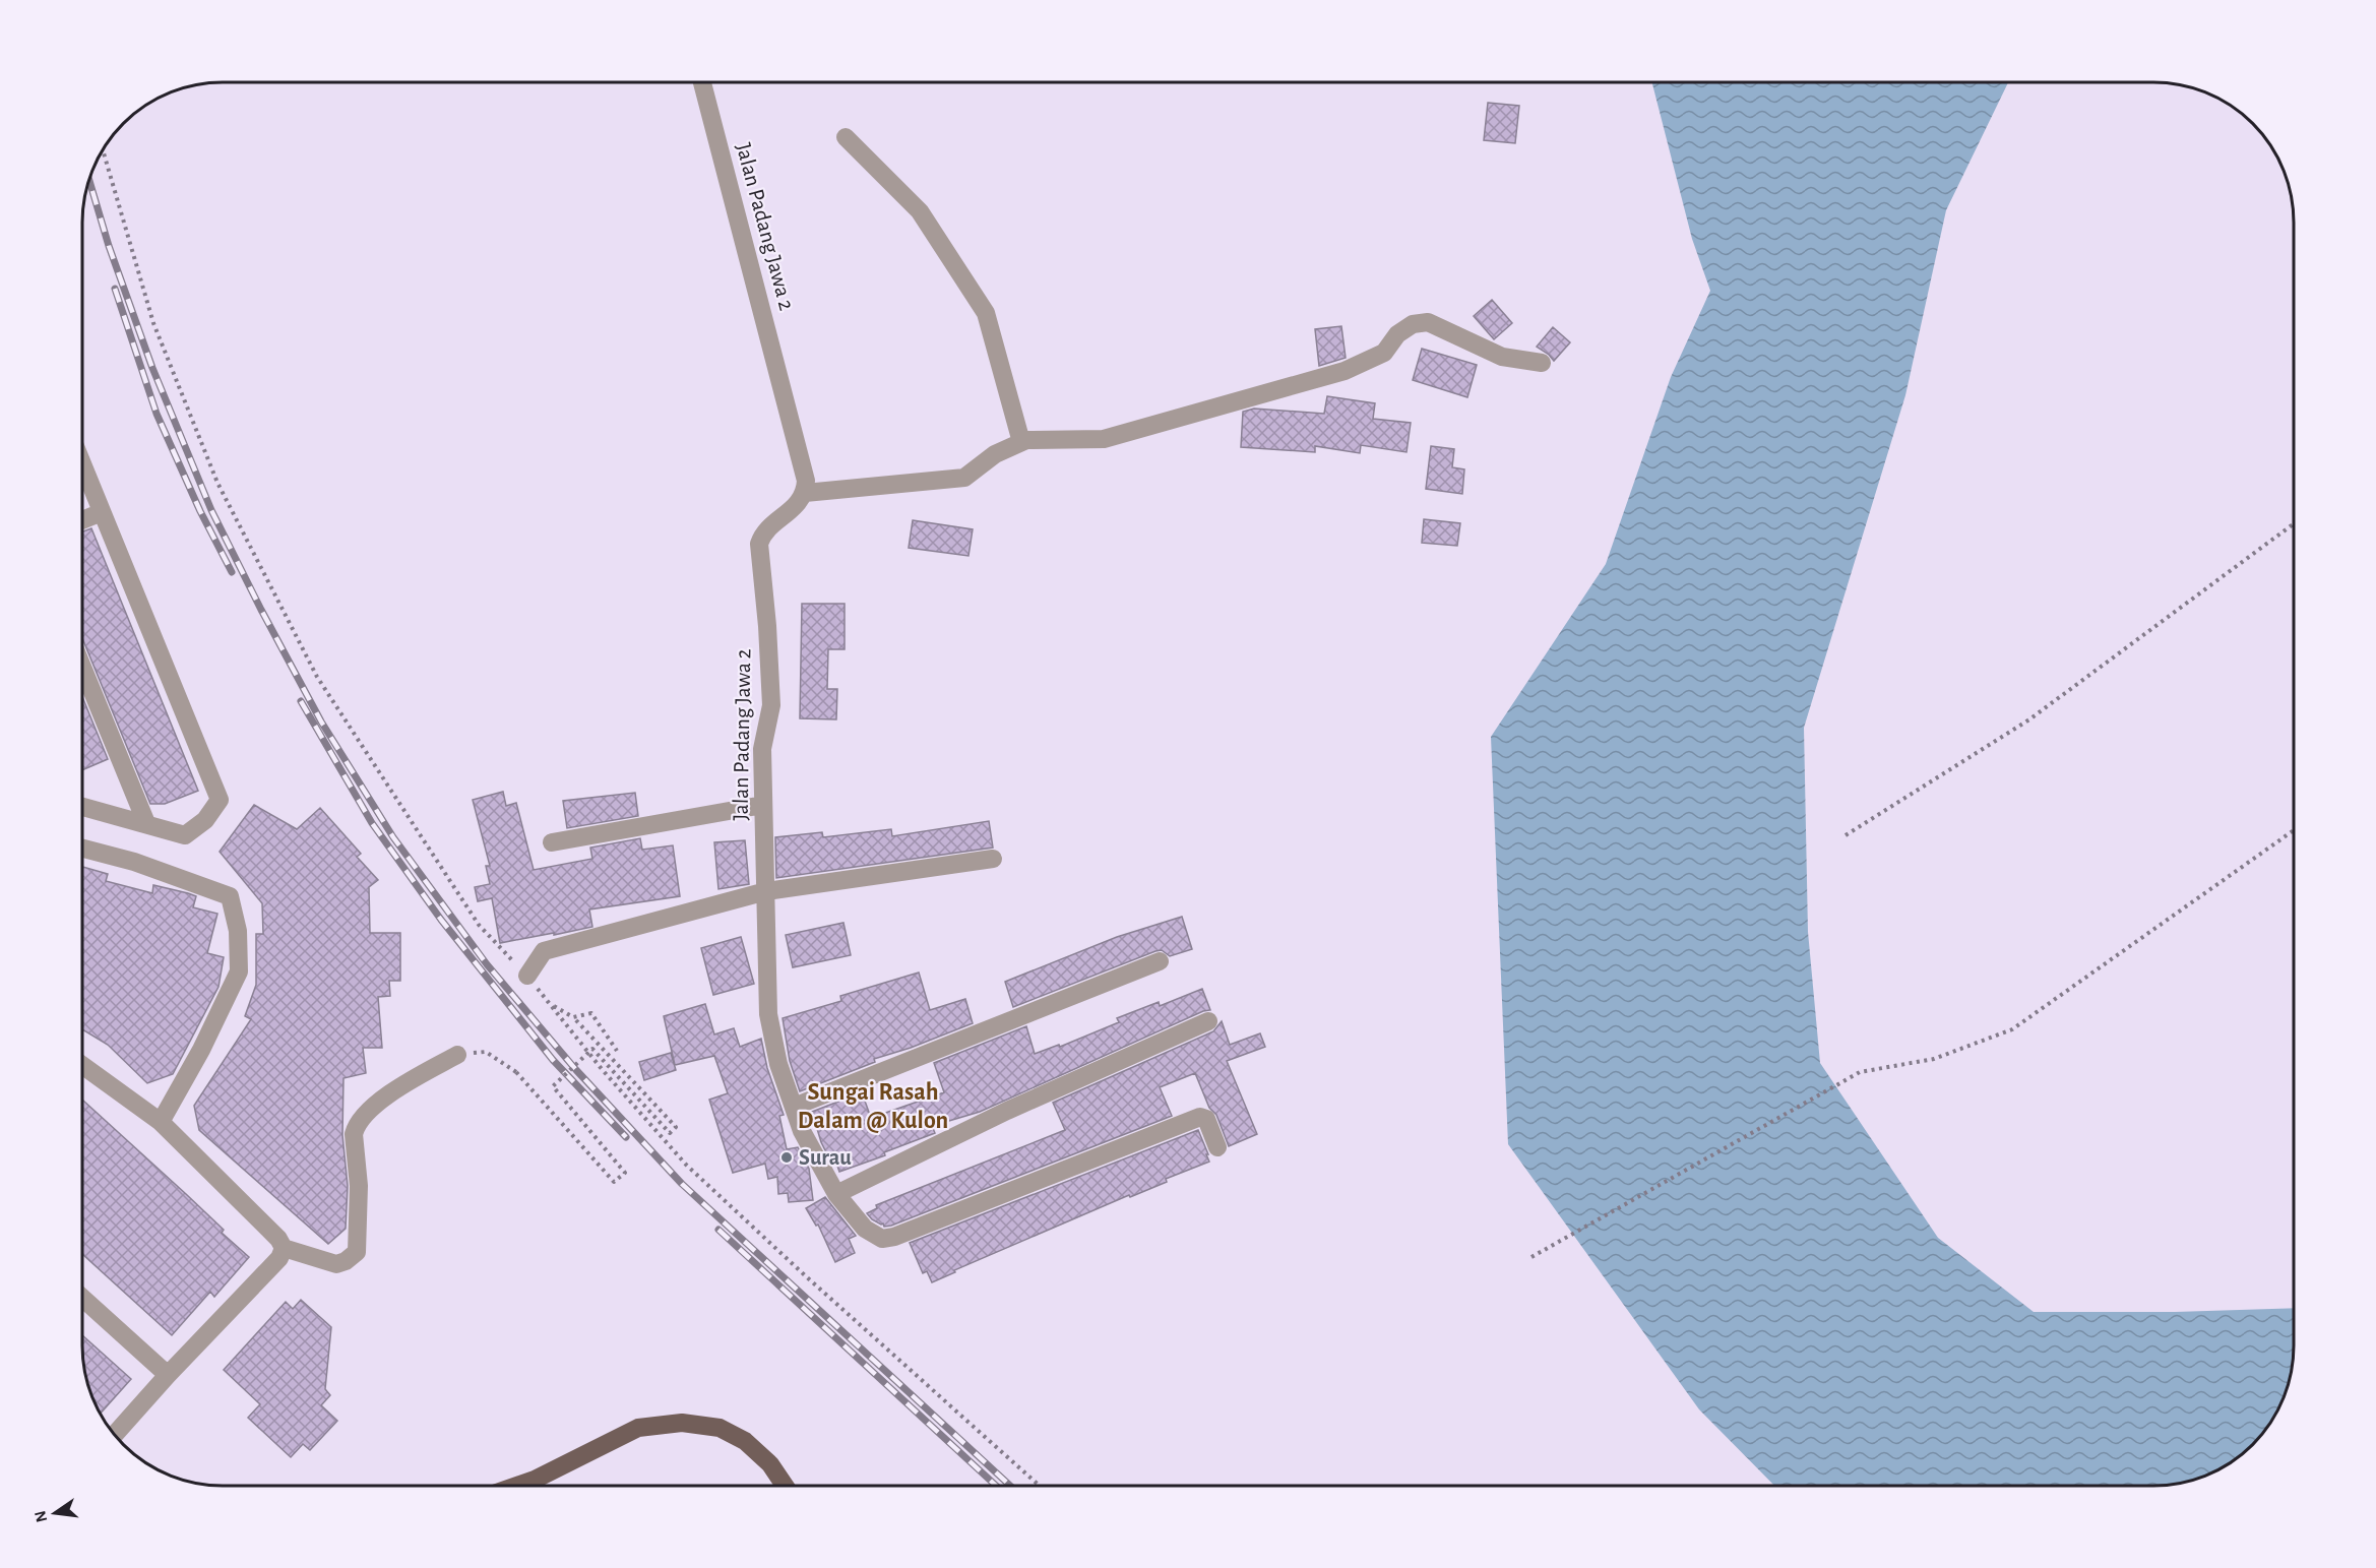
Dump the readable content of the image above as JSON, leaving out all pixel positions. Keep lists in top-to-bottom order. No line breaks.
{"streets":{"street":["Jalan Padang Jawa 2"]},"districts":["Sungai Rasah Dalam @ Kulon"],"places":["Surau"],"north":"left"}
